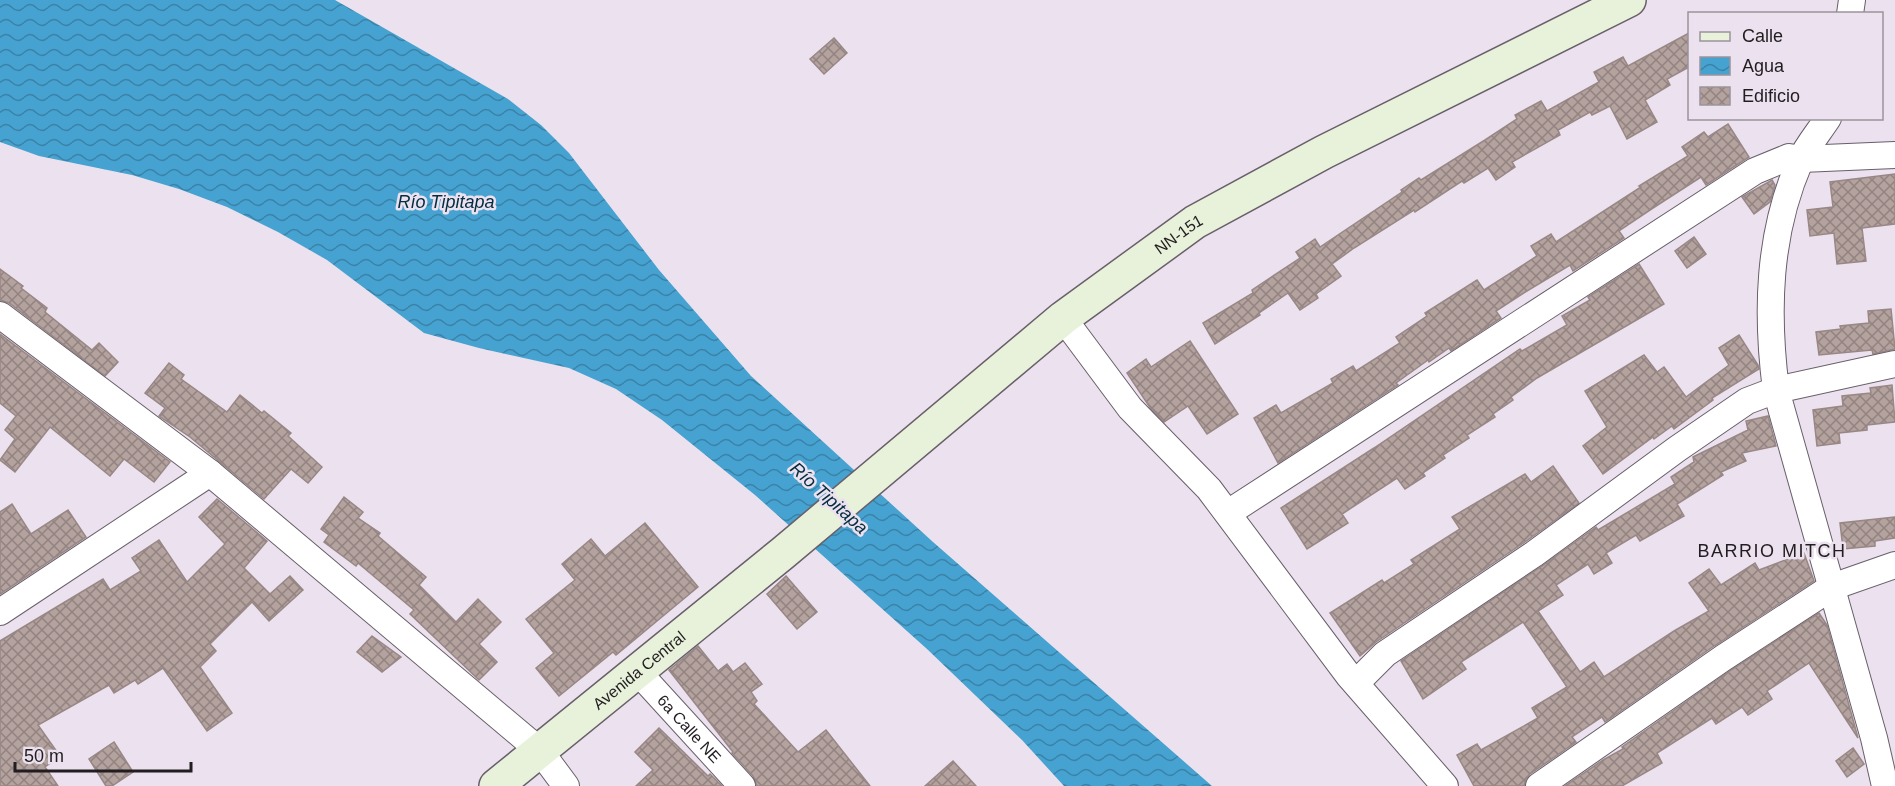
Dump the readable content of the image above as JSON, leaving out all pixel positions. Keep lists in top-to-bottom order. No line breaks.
{"streets":{"street":["NN-151","Avenida Central","6a Calle NE"]},"crossings":[["NN-151","Avenida Central"],["Avenida Central","6a Calle NE"]],"districts":["BARRIO MITCH"],"water":["Río Tipitapa"],"legend":["Calle","Agua","Edificio"],"scale_bar":"50 m"}
